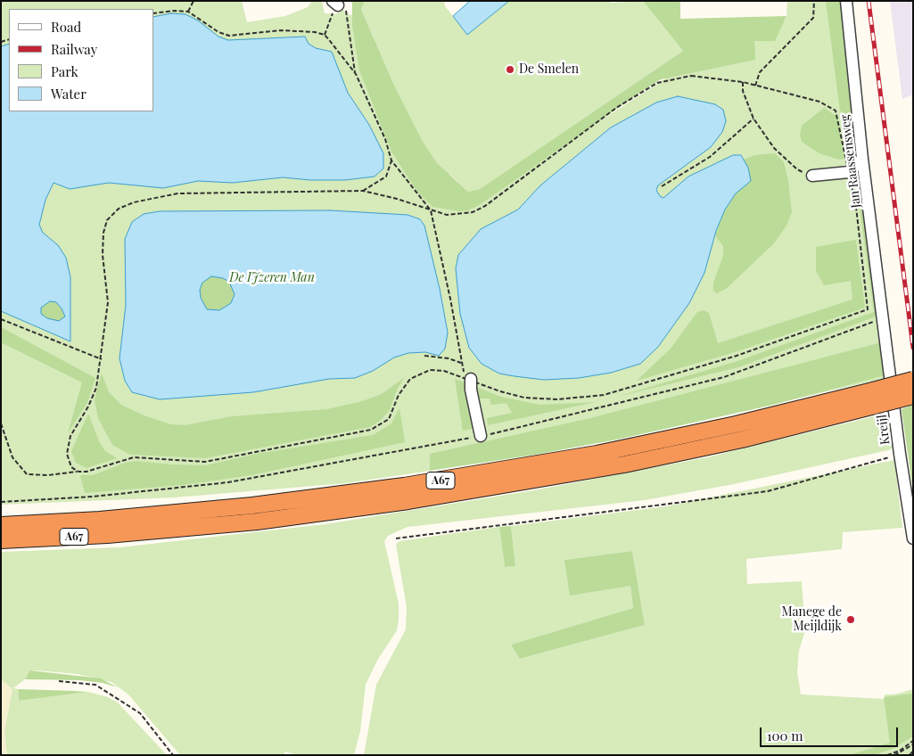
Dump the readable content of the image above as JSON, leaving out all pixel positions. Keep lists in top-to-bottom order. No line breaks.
{"streets":{"highway":["A67"],"street":["Jan Raassensweg","Kreijl"]},"crossings":[["Jan Raassensweg","Kreijl"]],"parks":["De IJzeren Man"],"places":["De Smelen","Manege de Meijldijk"],"legend":["Road","Railway","Park","Water"],"scale_bar":"100 m"}
